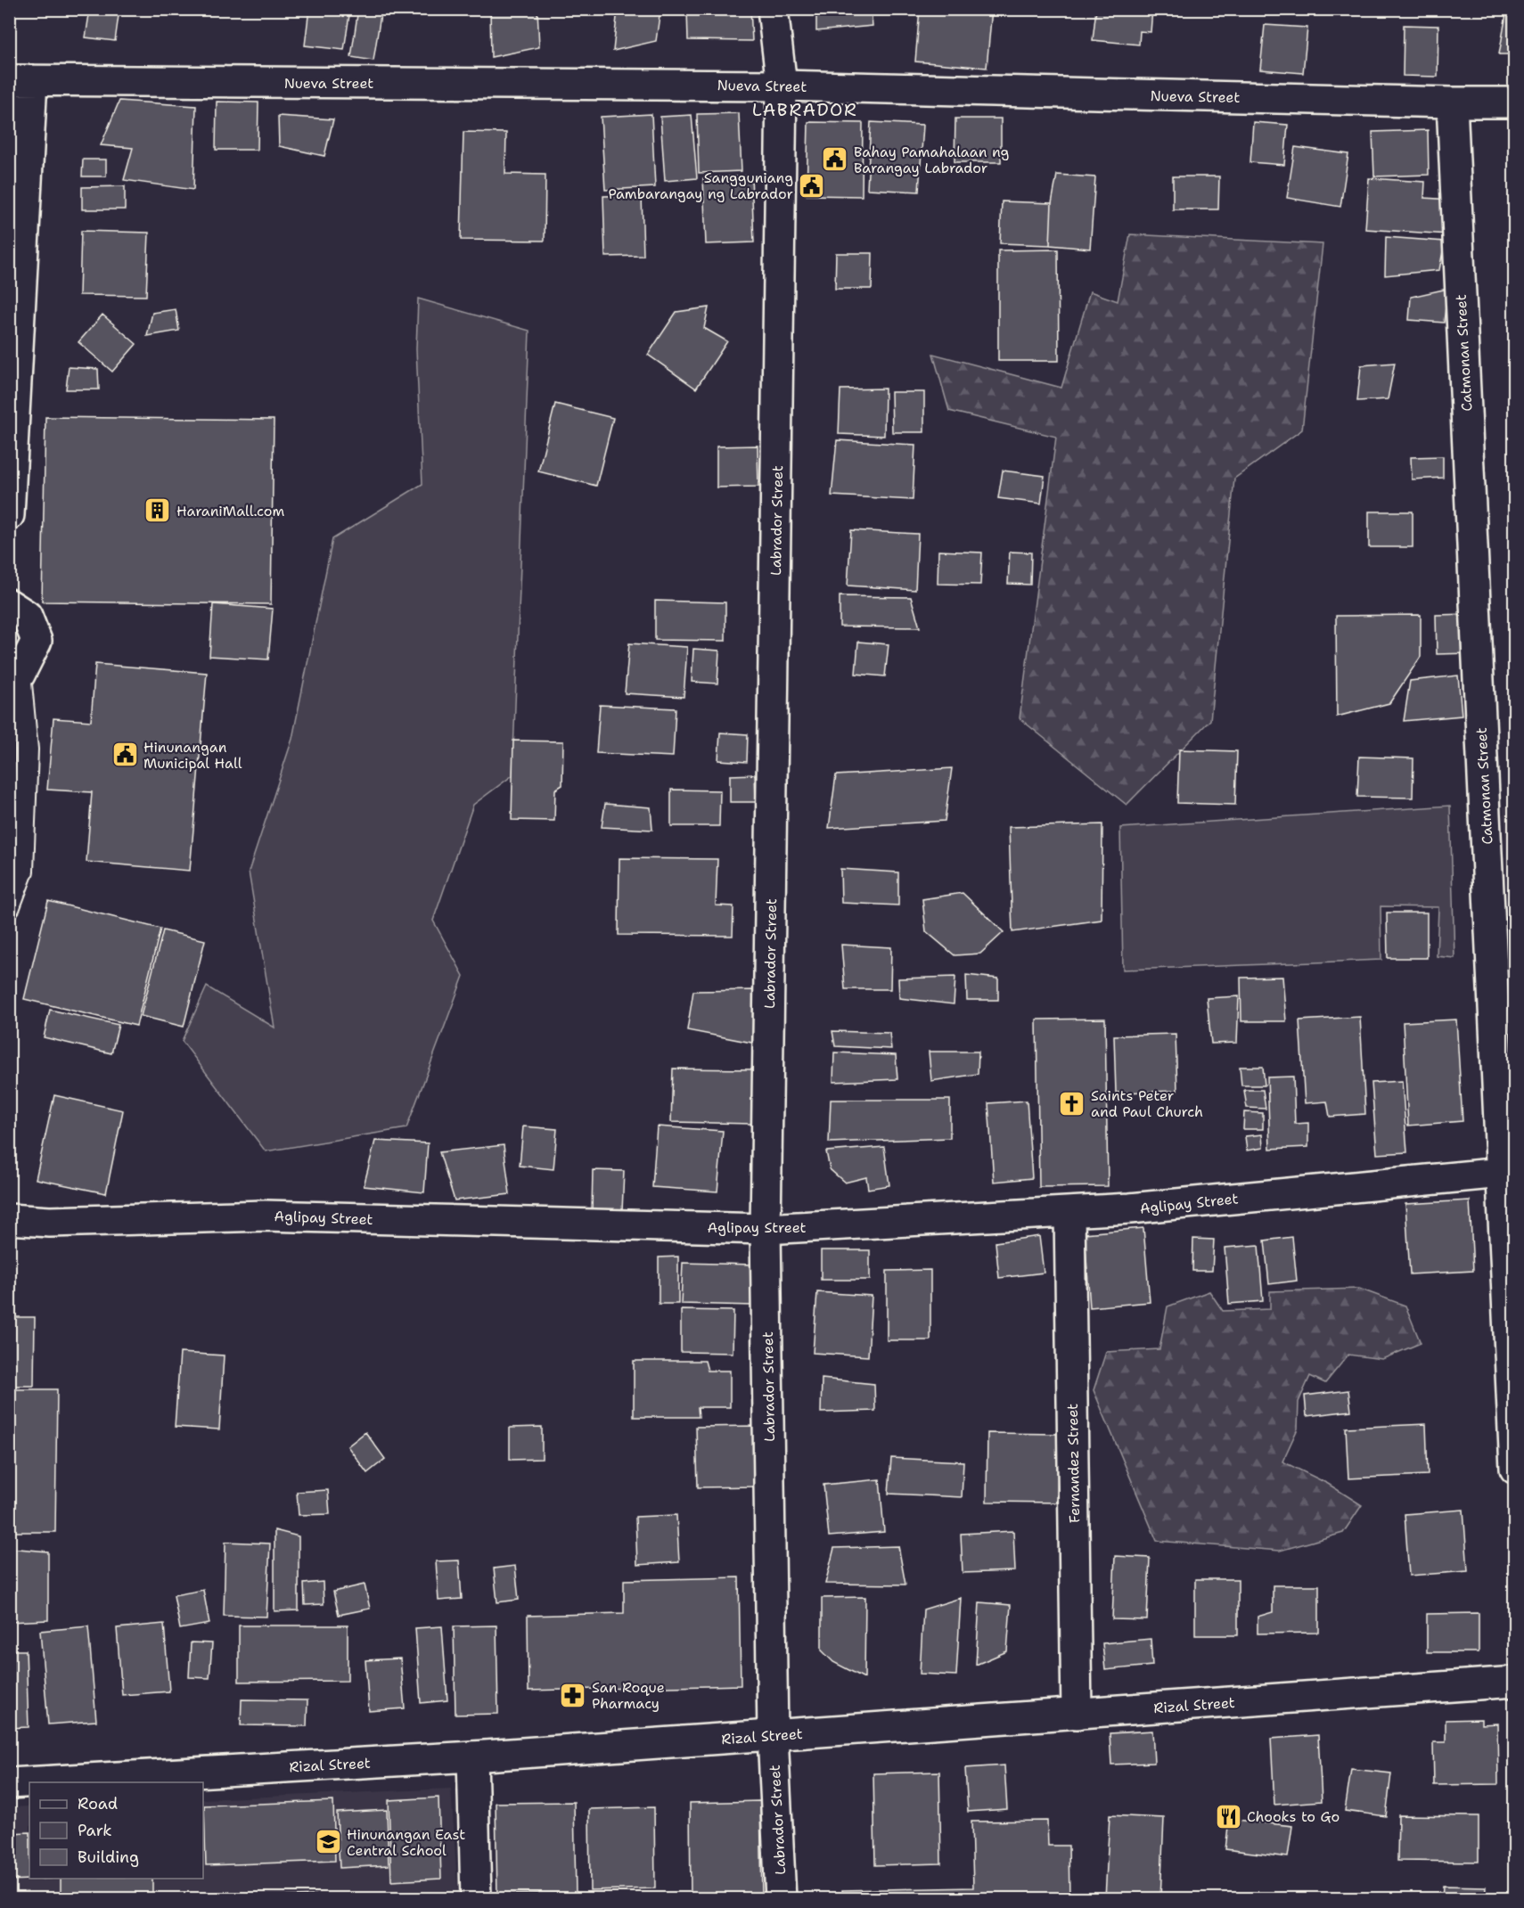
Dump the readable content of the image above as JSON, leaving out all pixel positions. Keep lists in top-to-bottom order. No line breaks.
{"streets":{"street":["Nueva Street","Catmonan Street","Labrador Street","Aglipay Street","Fernandez Street","Rizal Street"]},"crossings":[["Nueva Street","Catmonan Street"],["Nueva Street","Labrador Street"],["Catmonan Street","Aglipay Street"],["Labrador Street","Aglipay Street"],["Labrador Street","Rizal Street"],["Aglipay Street","Fernandez Street"],["Fernandez Street","Rizal Street"]],"districts":["LABRADOR"],"places":{"public building":["Bahay Pamahalaan ng Barangay Labrador","Sangguniang Pambarangay ng Labrador","Hinunangan Municipal Hall"],"building":["HaraniMall.com"],"church":["Saints Peter and Paul Church"],"pharmacy":["San Roque Pharmacy"],"restaurant":["Chooks to Go"],"school or university":["Hinunangan East Central School"]},"legend":["Road","Park","Building"]}
